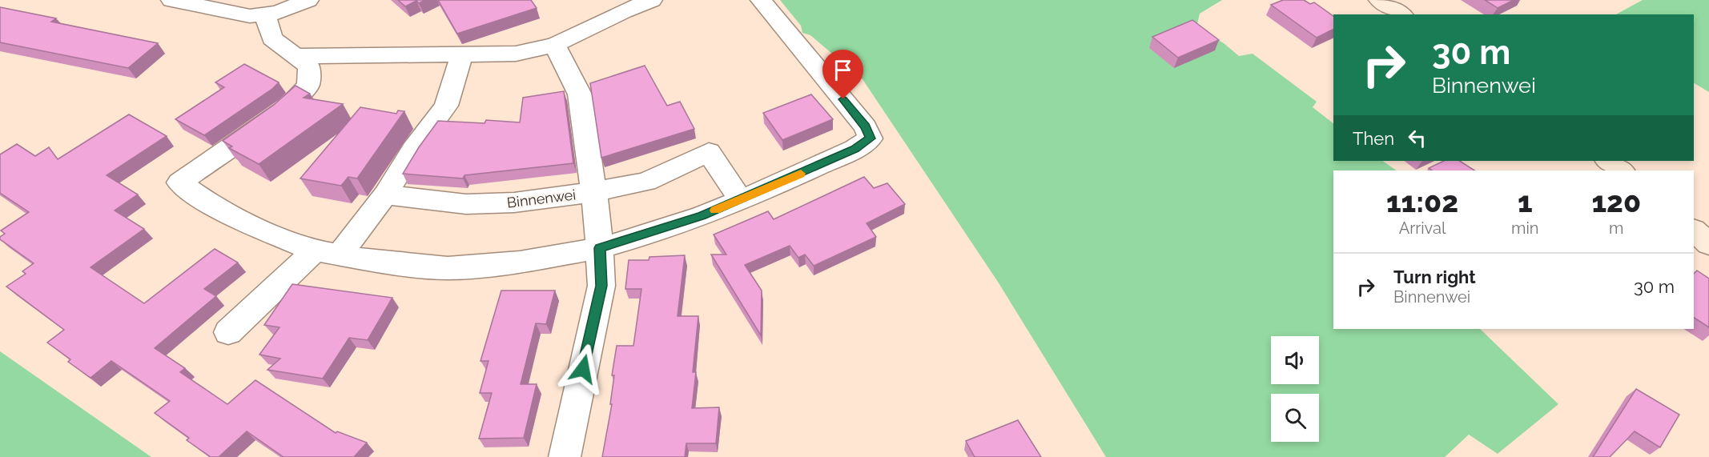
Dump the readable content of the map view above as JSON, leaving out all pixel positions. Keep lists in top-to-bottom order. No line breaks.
{"streets":{"street":["Binnenwei"]},"page":{"turn":["30 m","Binnenwei"],"then":"Then","eta":["11:02","Arrival","1","min","120","m"],"list":[{"name":"Turn right","note":"Binnenwei","value":"30 m"}]}}
